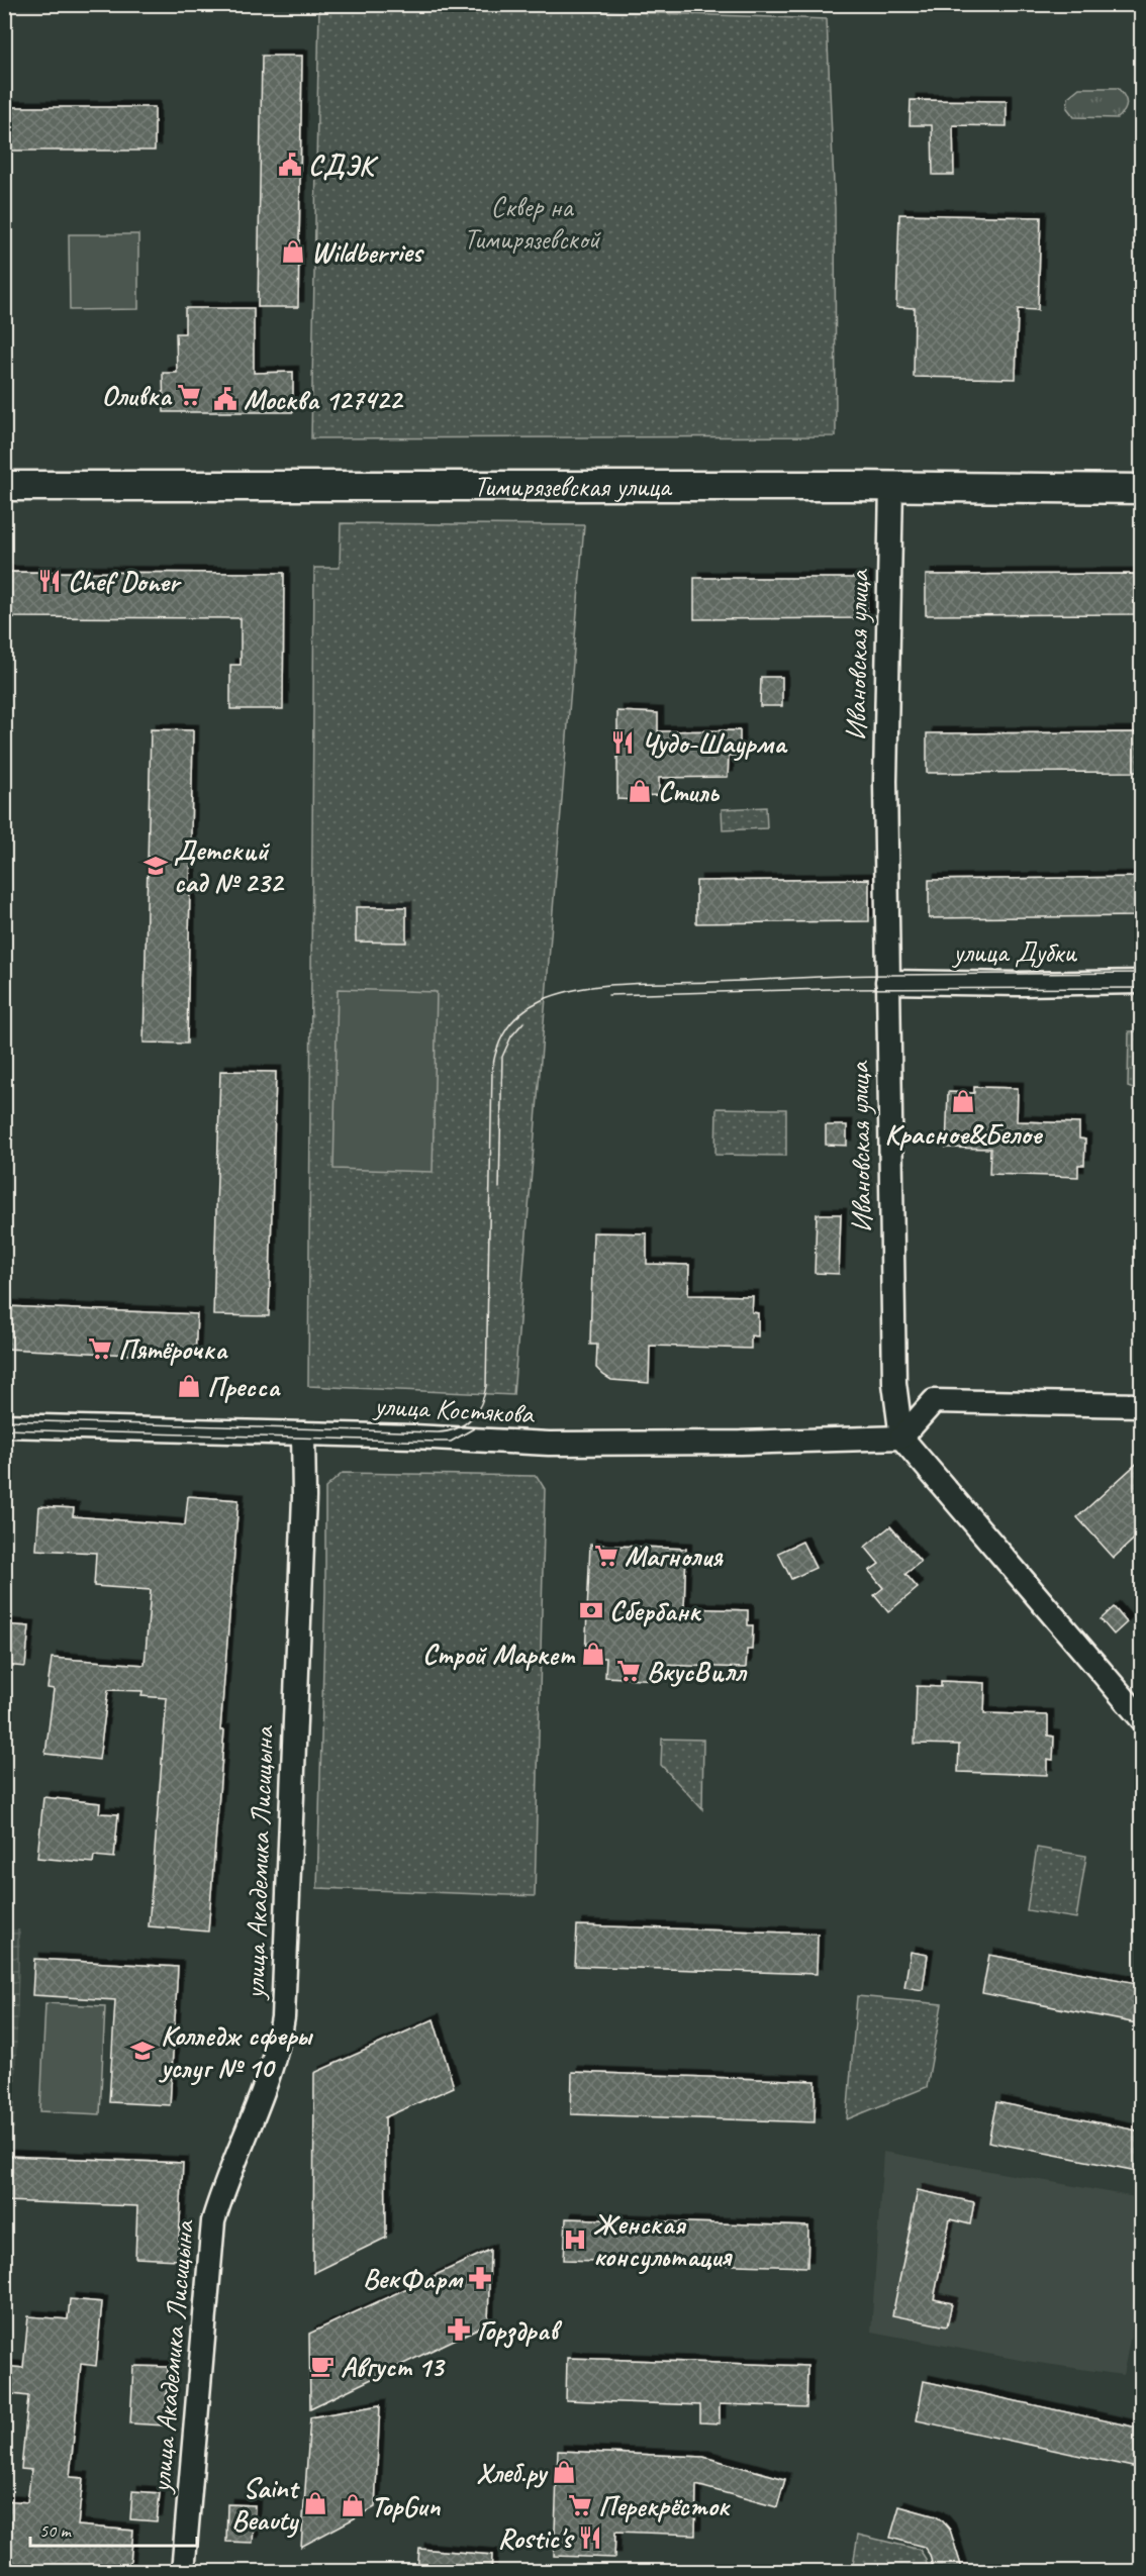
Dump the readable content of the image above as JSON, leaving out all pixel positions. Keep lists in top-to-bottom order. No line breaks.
{"streets":{"main road":["Тимирязевская улица"],"street":["Ивановская улица","улица Дубки","улица Костякова","улица Академика Лисицына"]},"crossings":[["Тимирязевская улица","Ивановская улица"],["Ивановская улица","улица Дубки"],["Ивановская улица","улица Костякова"],["улица Костякова","улица Академика Лисицына"]],"parks":["Сквер на Тимирязевской"],"places":{"public building":["СДЭК","Москва 127422"],"shop":["Wildberries","Стиль","Красное&Белое","Пресса","Строй Маркет","Хлеб.ру","Saint Beauty","TopGun"],"supermarket":["Оливка","Пятёрочка","Магнолия","ВкусВилл","Перекрёсток"],"restaurant":["Chef Doner","Чудо-Шаурма","Rostic's"],"school or university":["Детский сад № 232","Колледж сферы услуг № 10"],"bank":["Сбербанк"],"hospital":["Женская консультация"],"pharmacy":["ВекФарм","Горздрав"],"cafe":["Август 13"]},"scale_bar":"50 m"}
